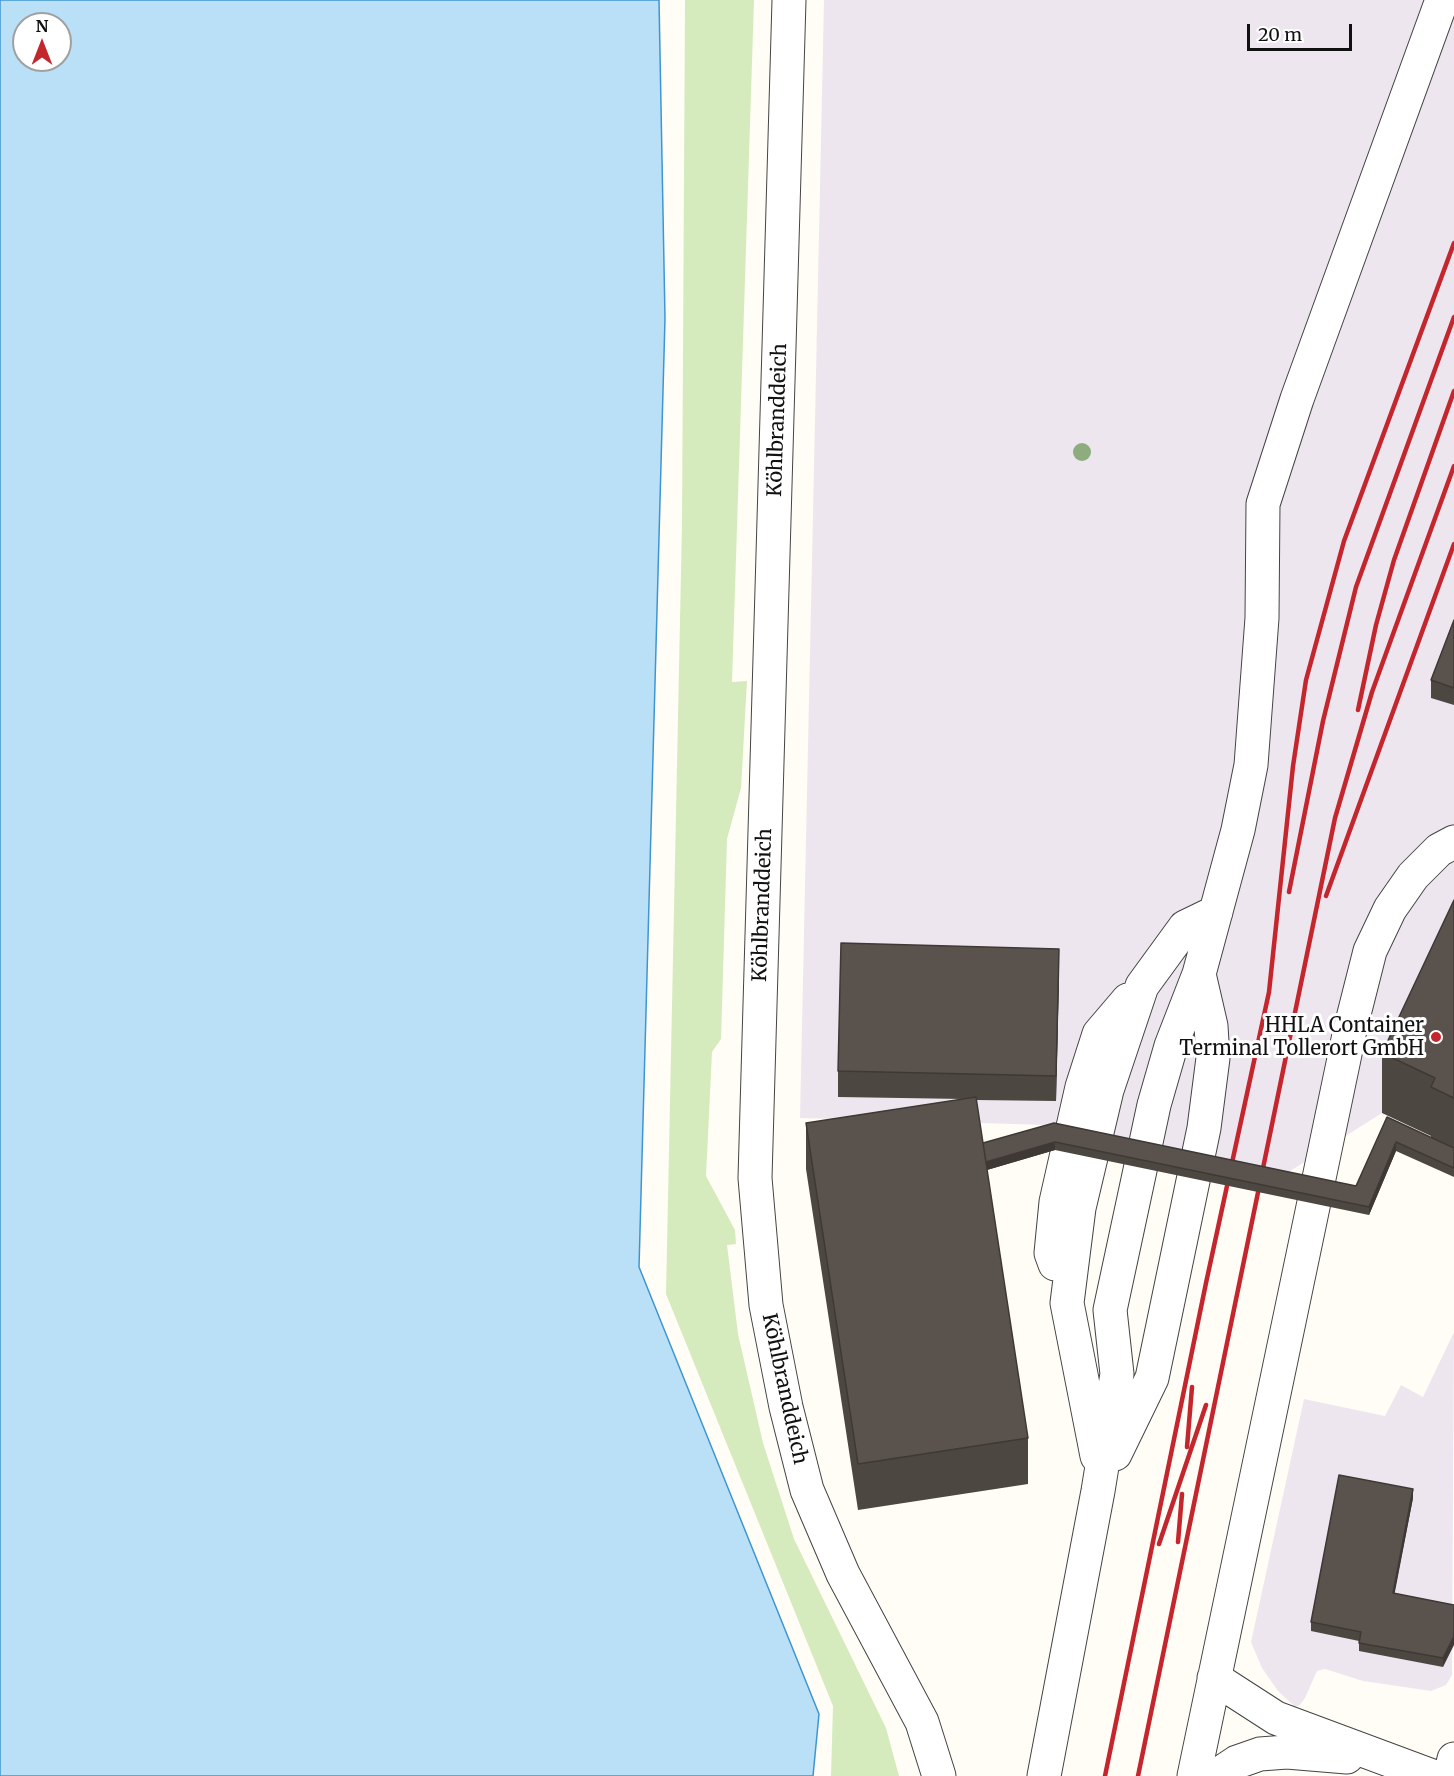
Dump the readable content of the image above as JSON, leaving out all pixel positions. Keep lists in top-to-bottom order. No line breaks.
{"streets":{"street":["Köhlbranddeich"]},"places":["HHLA Container Terminal Tollerort GmbH"],"scale_bar":"20 m","north":"top"}
